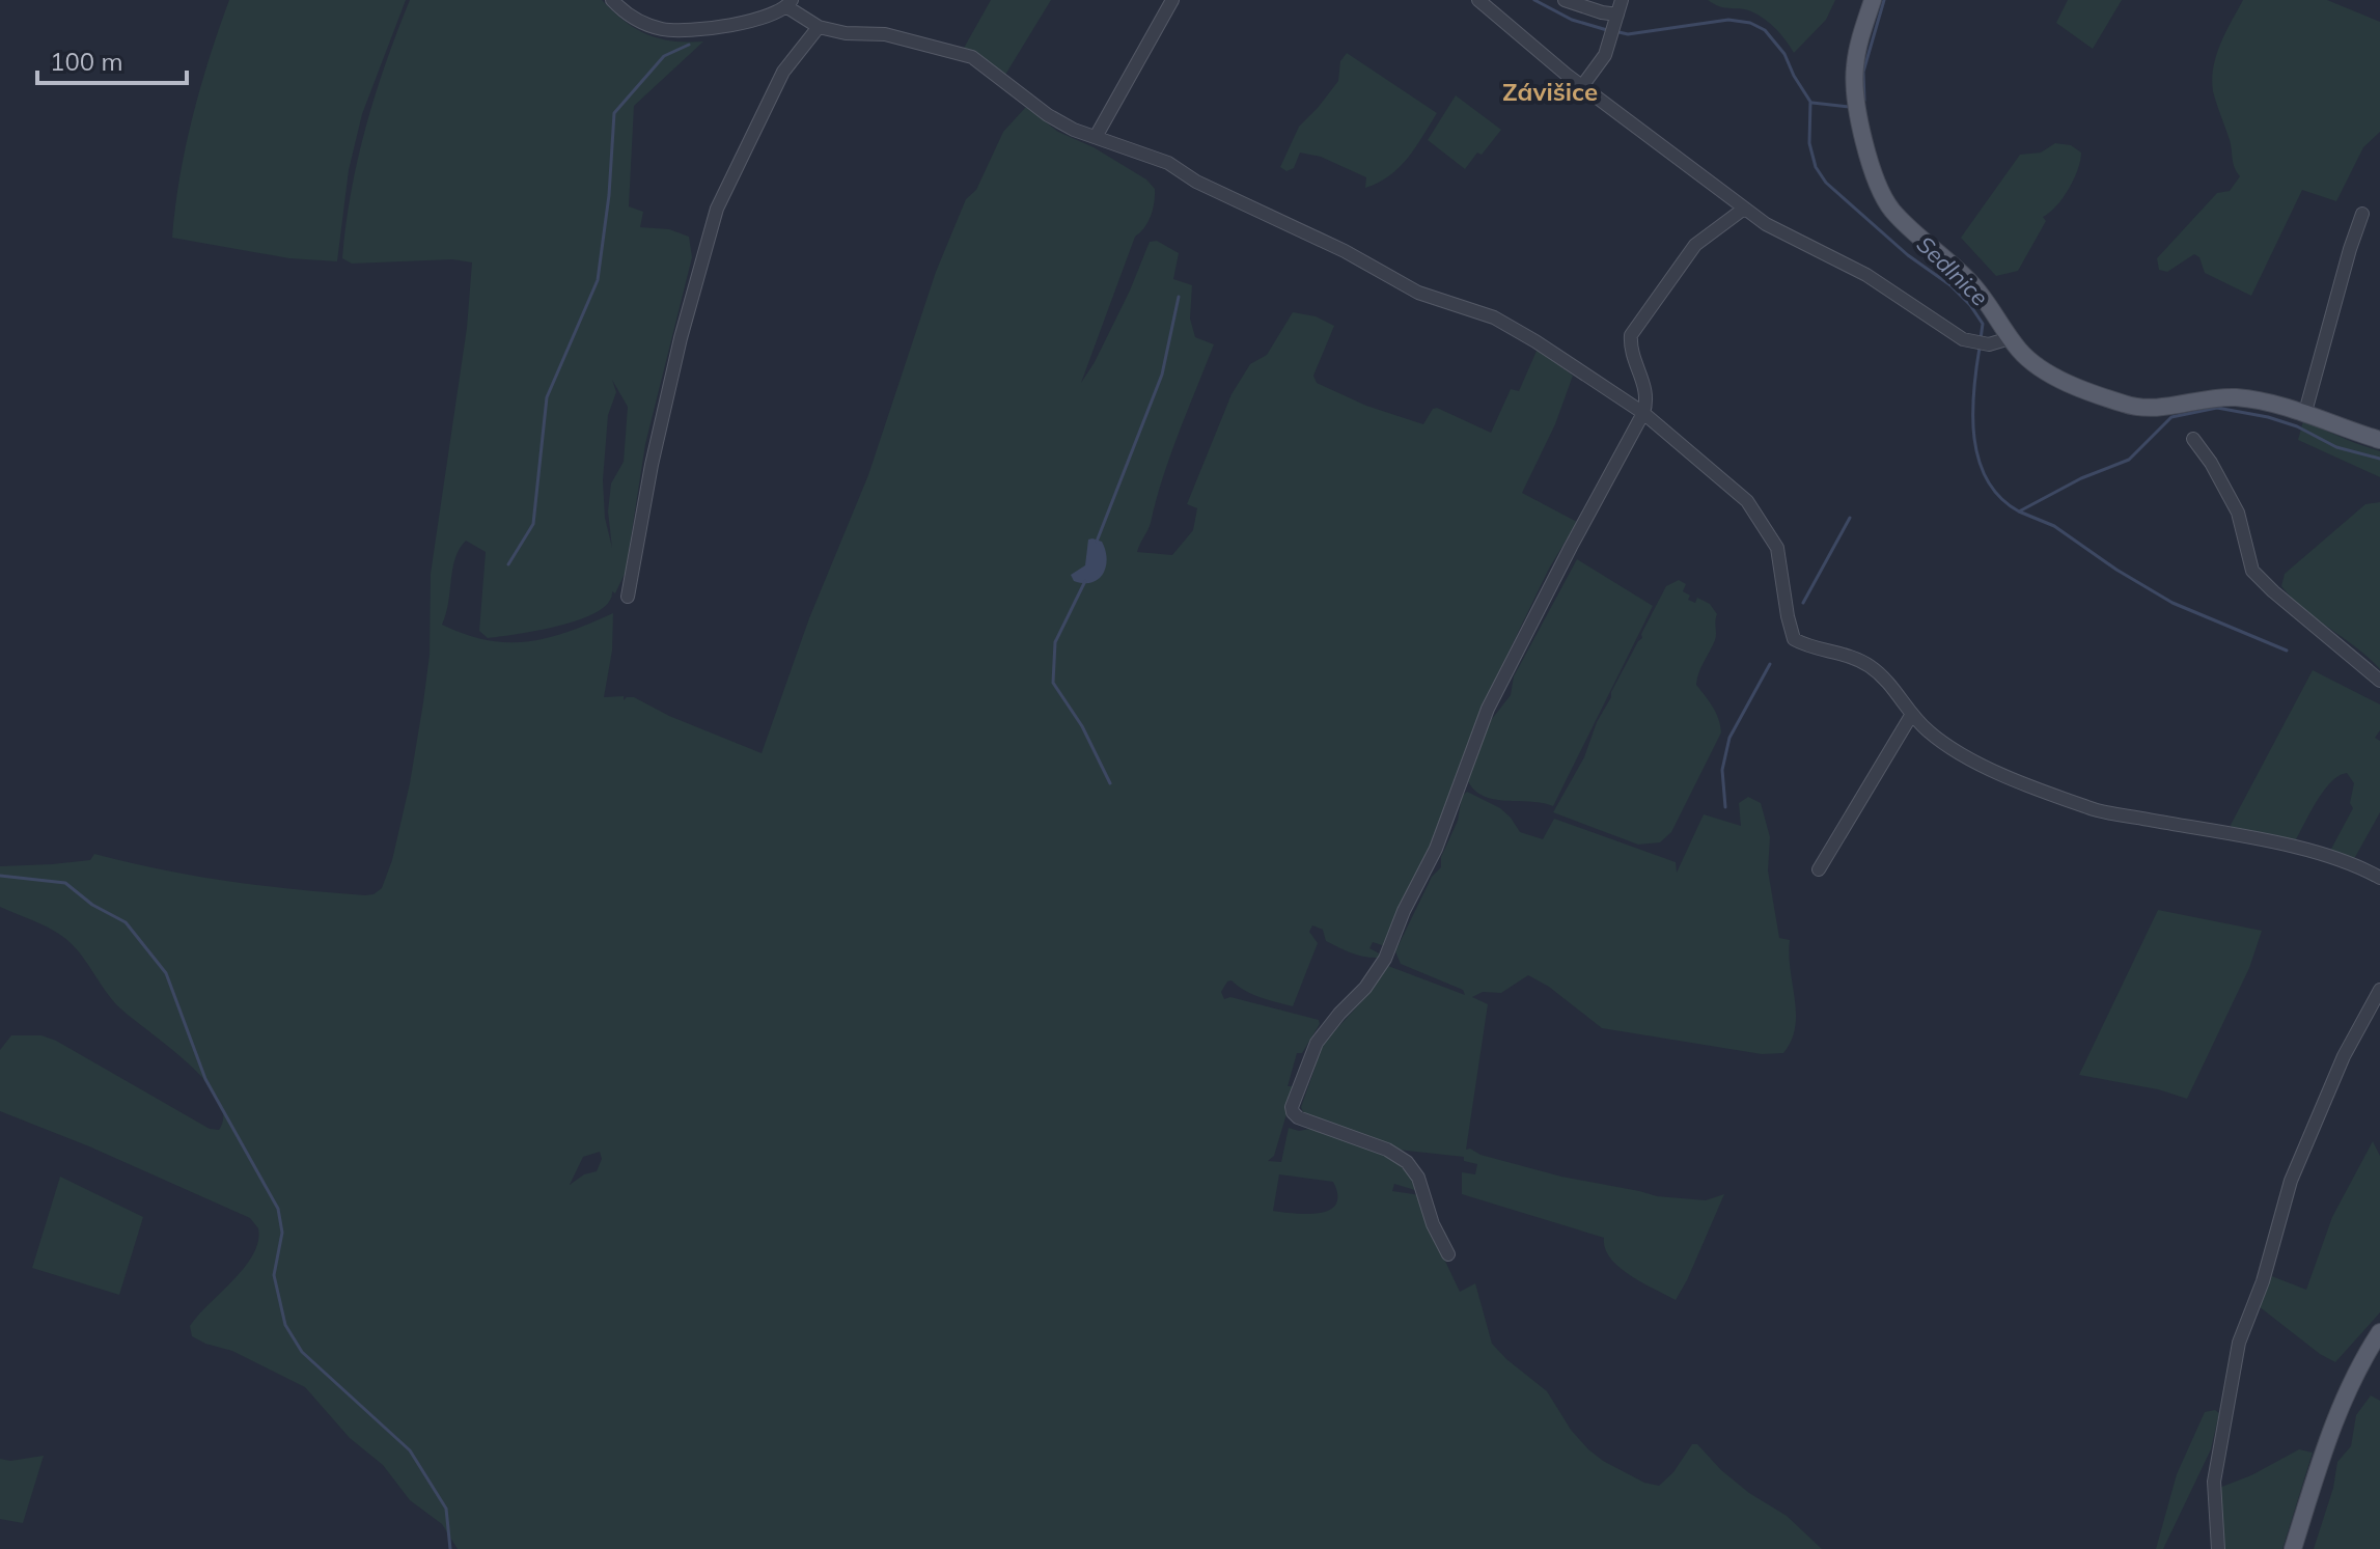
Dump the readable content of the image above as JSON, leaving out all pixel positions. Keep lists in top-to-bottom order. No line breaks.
{"districts":["Závišice"],"water":["Sedlnice"],"scale_bar":"100 m"}
